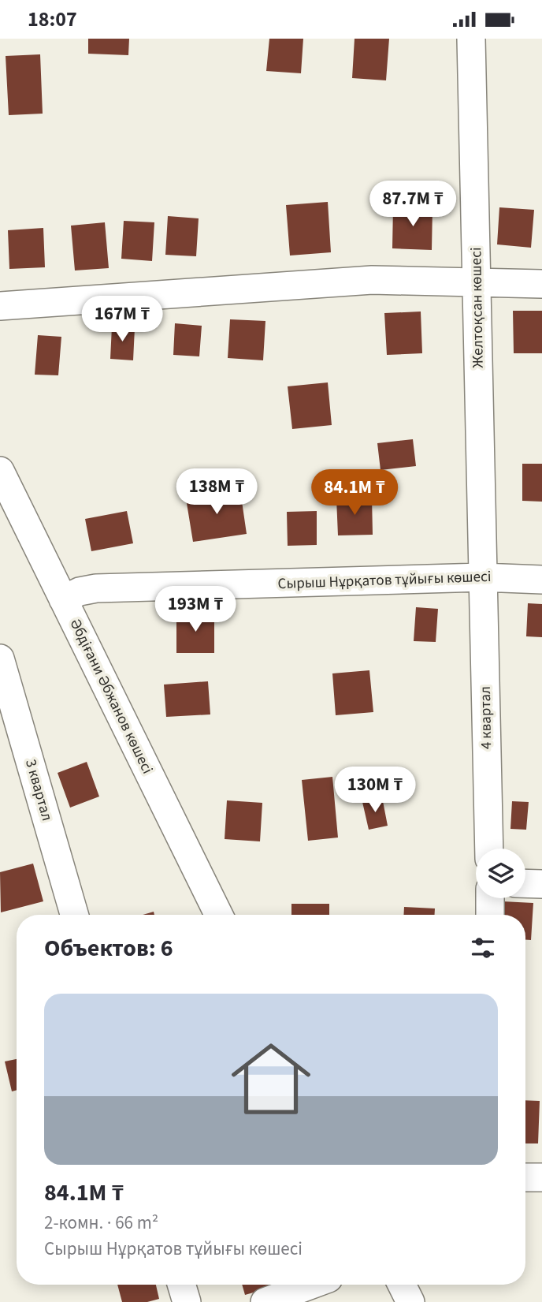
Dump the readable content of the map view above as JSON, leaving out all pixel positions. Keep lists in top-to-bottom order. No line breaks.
{"streets":{"street":["Желтоқсан көшесі","Сырыш Нұрқатов тұйығы көшесі","Әбдіғани Әбжанов көшесі","4 квартал","3 квартал"]},"crossings":[["Желтоқсан көшесі","Сырыш Нұрқатов тұйығы көшесі"],["Желтоқсан көшесі","4 квартал"],["Сырыш Нұрқатов тұйығы көшесі","Әбдіғани Әбжанов көшесі"],["Сырыш Нұрқатов тұйығы көшесі","4 квартал"]],"page":{"status":"18:07","price":["87.7M ₸","167M ₸","138M ₸","84.1M ₸","193M ₸","130M ₸"],"heading":"Объектов: 6","list":[{"name":"84.1M ₸","note":"2-комн. · 66 m² · Сырыш Нұрқатов тұйығы көшесі"}]}}
